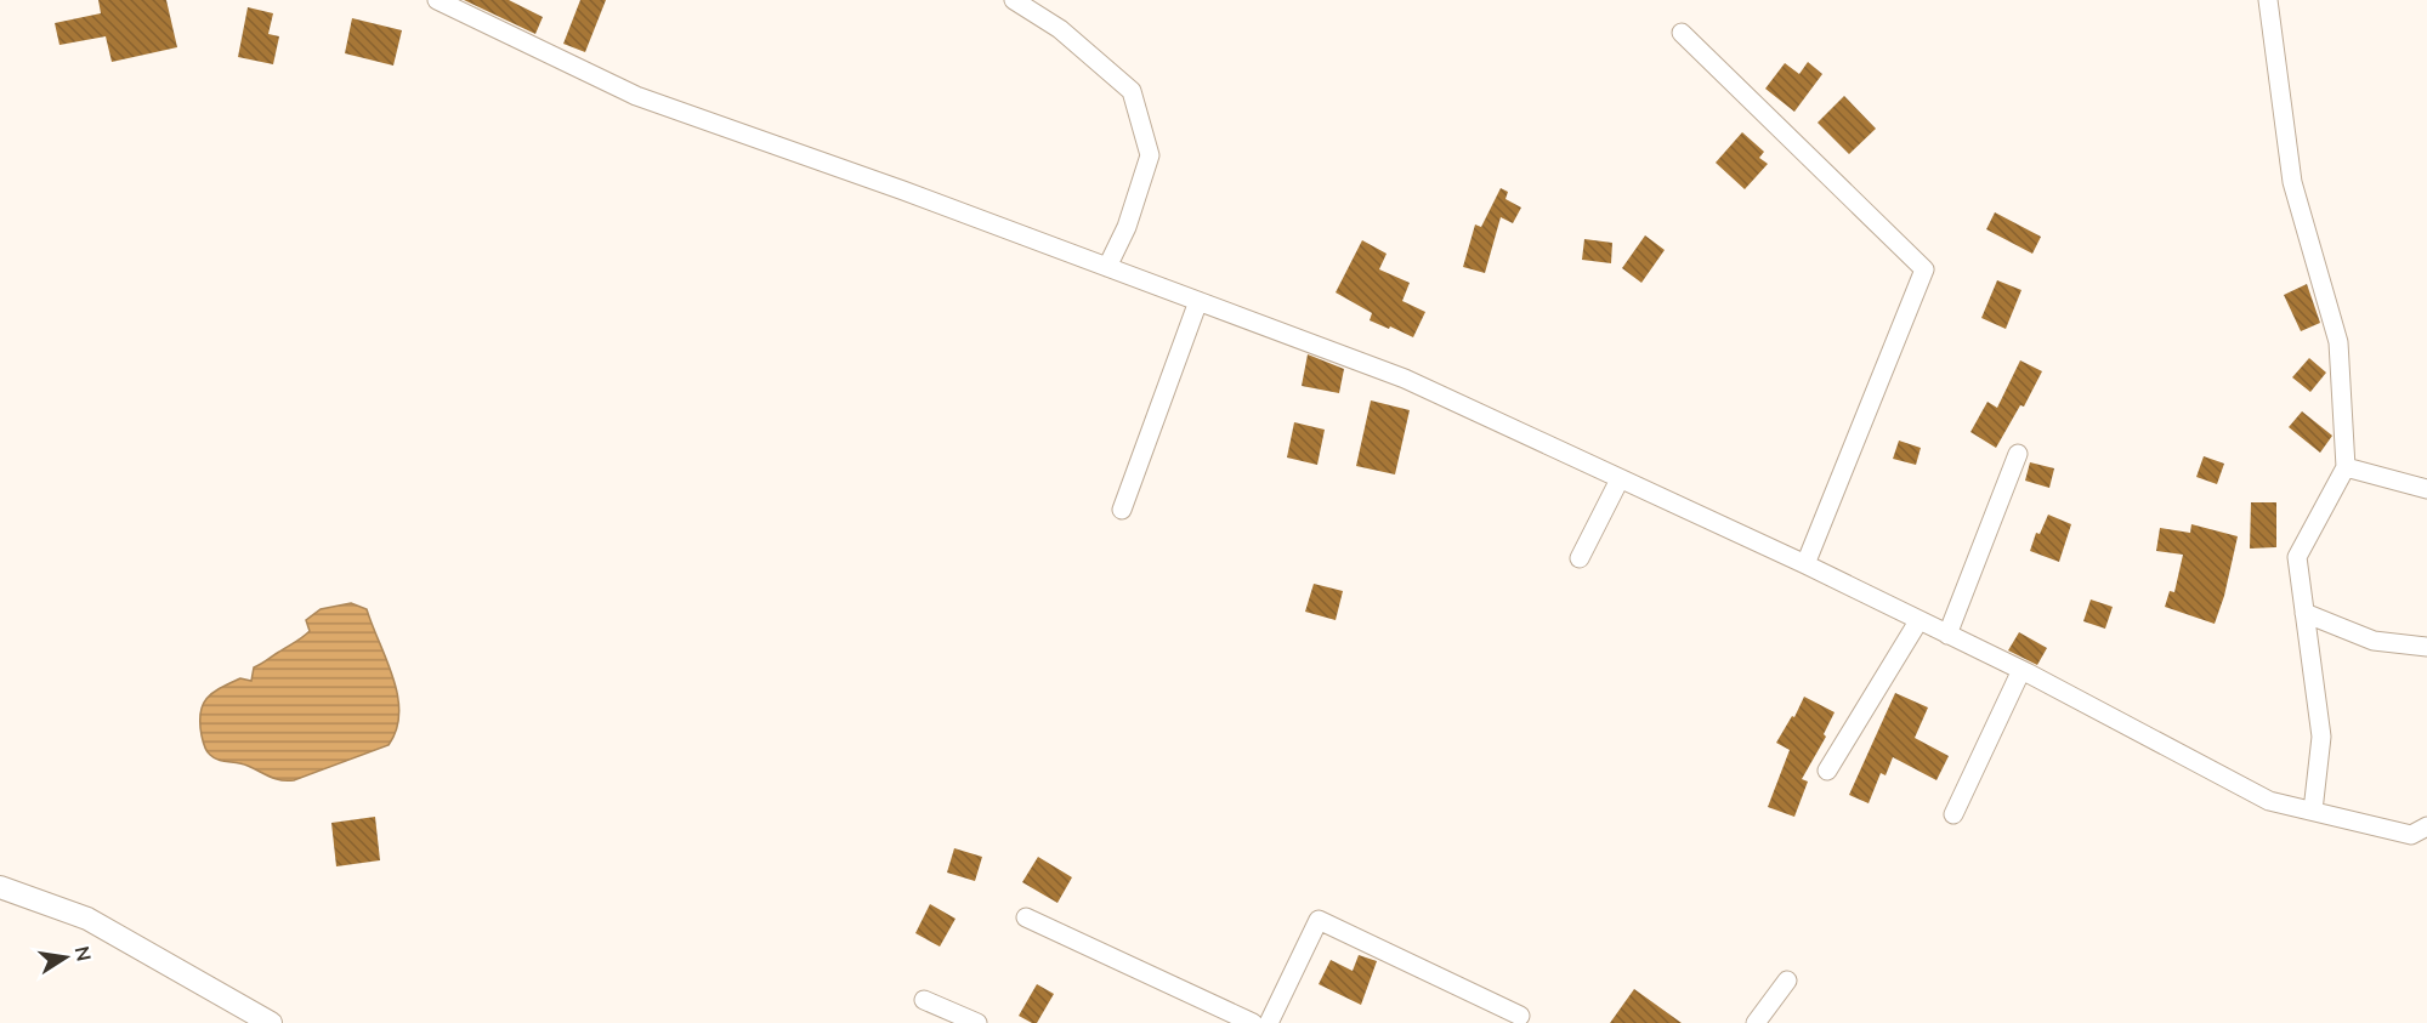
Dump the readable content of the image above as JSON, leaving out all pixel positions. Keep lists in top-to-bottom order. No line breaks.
{"north":"right"}
